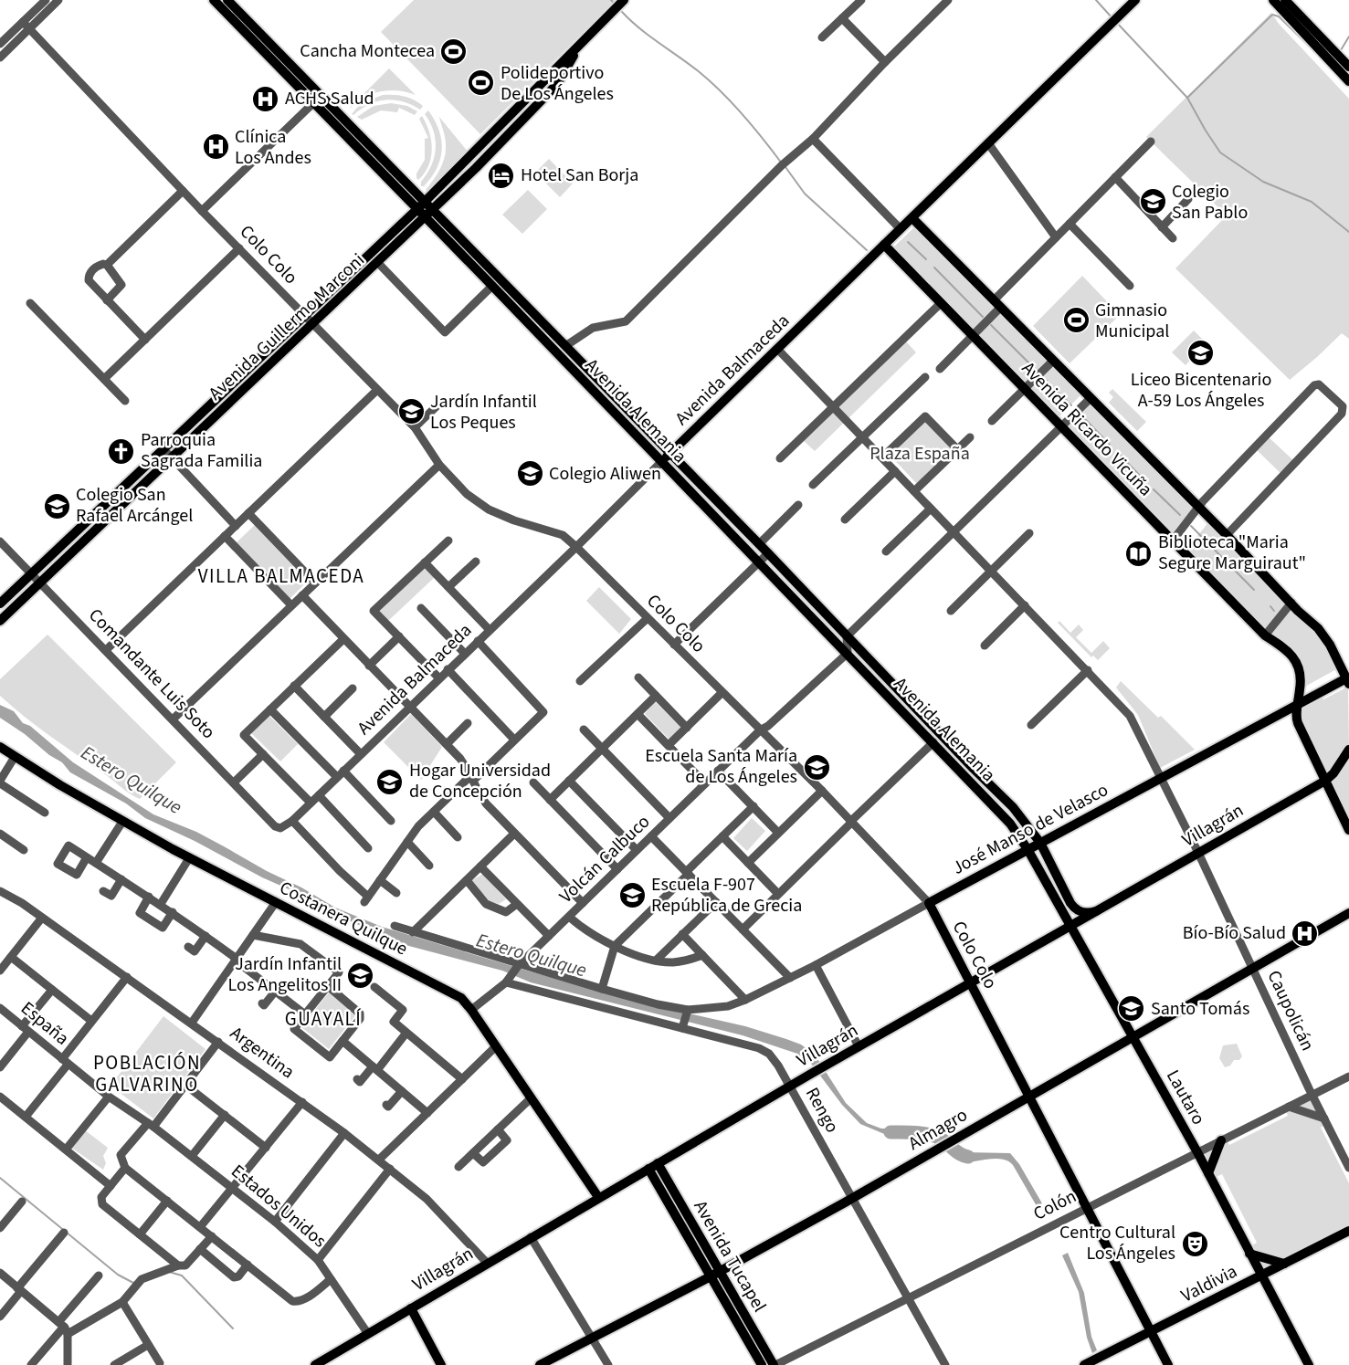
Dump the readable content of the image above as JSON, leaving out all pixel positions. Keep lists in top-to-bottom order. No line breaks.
{"streets":{"main road":["Colo Colo","Avenida Guillermo Marconi","Avenida Balmaceda","Avenida Alemania","Avenida Ricardo Vicuña","Villagrán","José Manso de Velasco","Costanera Quilque","Lautaro","Almagro","Avenida Tucapel","Valdivia"],"street":["Comandante Luis Soto","Volcán Calbuco","Caupolicán","España","Argentina","Rengo","Colón","Estados Unidos"]},"crossings":[["Colo Colo","Avenida Guillermo Marconi"],["Colo Colo","Avenida Balmaceda"],["Colo Colo","Villagrán"],["Colo Colo","José Manso de Velasco"],["Colo Colo","Volcán Calbuco"],["Colo Colo","Almagro"],["Colo Colo","Colón"],["Colo Colo","Valdivia"],["Avenida Guillermo Marconi","Avenida Alemania"],["Avenida Guillermo Marconi","Comandante Luis Soto"],["Avenida Balmaceda","Avenida Alemania"],["Avenida Balmaceda","Avenida Ricardo Vicuña"],["Avenida Balmaceda","Comandante Luis Soto"],["Avenida Balmaceda","Caupolicán"],["Avenida Alemania","José Manso de Velasco"],["Avenida Alemania","Volcán Calbuco"],["Avenida Alemania","Lautaro"],["Avenida Ricardo Vicuña","Villagrán"],["Avenida Ricardo Vicuña","José Manso de Velasco"],["Villagrán","Costanera Quilque"],["Villagrán","Caupolicán"],["Villagrán","Argentina"],["Villagrán","Lautaro"],["Villagrán","Rengo"],["Villagrán","Estados Unidos"],["Villagrán","Avenida Tucapel"],["José Manso de Velasco","Volcán Calbuco"],["José Manso de Velasco","Caupolicán"],["José Manso de Velasco","Lautaro"],["Volcán Calbuco","Costanera Quilque"],["Volcán Calbuco","Rengo"],["Caupolicán","Almagro"],["Caupolicán","Colón"],["España","Estados Unidos"],["Lautaro","Almagro"],["Lautaro","Colón"],["Lautaro","Valdivia"],["Rengo","Almagro"],["Rengo","Colón"],["Almagro","Avenida Tucapel"],["Colón","Avenida Tucapel"]],"districts":["VILLA BALMACEDA","GUAYALÍ","POBLACIÓN GALVARINO"],"water":["Estero Quilque"],"parks":["Plaza España"],"places":{"sports":["Cancha Montecea","Polideportivo De Los Ángeles","Gimnasio Municipal"],"hospital":["ACHS Salud","Clínica Los Andes","Bío-Bío Salud"],"hotel":["Hotel San Borja"],"school or university":["Colegio San Pablo","Liceo Bicentenario A-59 Los Ángeles","Jardín Infantil Los Peques","Colegio Aliwen","Colegio San Rafael Arcángel","Escuela Santa María de Los Ángeles","Hogar Universidad de Concepción","Escuela F-907 República de Grecia","Jardín Infantil Los Angelitos II","Santo Tomás"],"church":["Parroquia Sagrada Familia"],"library":["Biblioteca \"Maria Segure Marguiraut\""],"theatre":["Centro Cultural Los Ángeles"]}}
